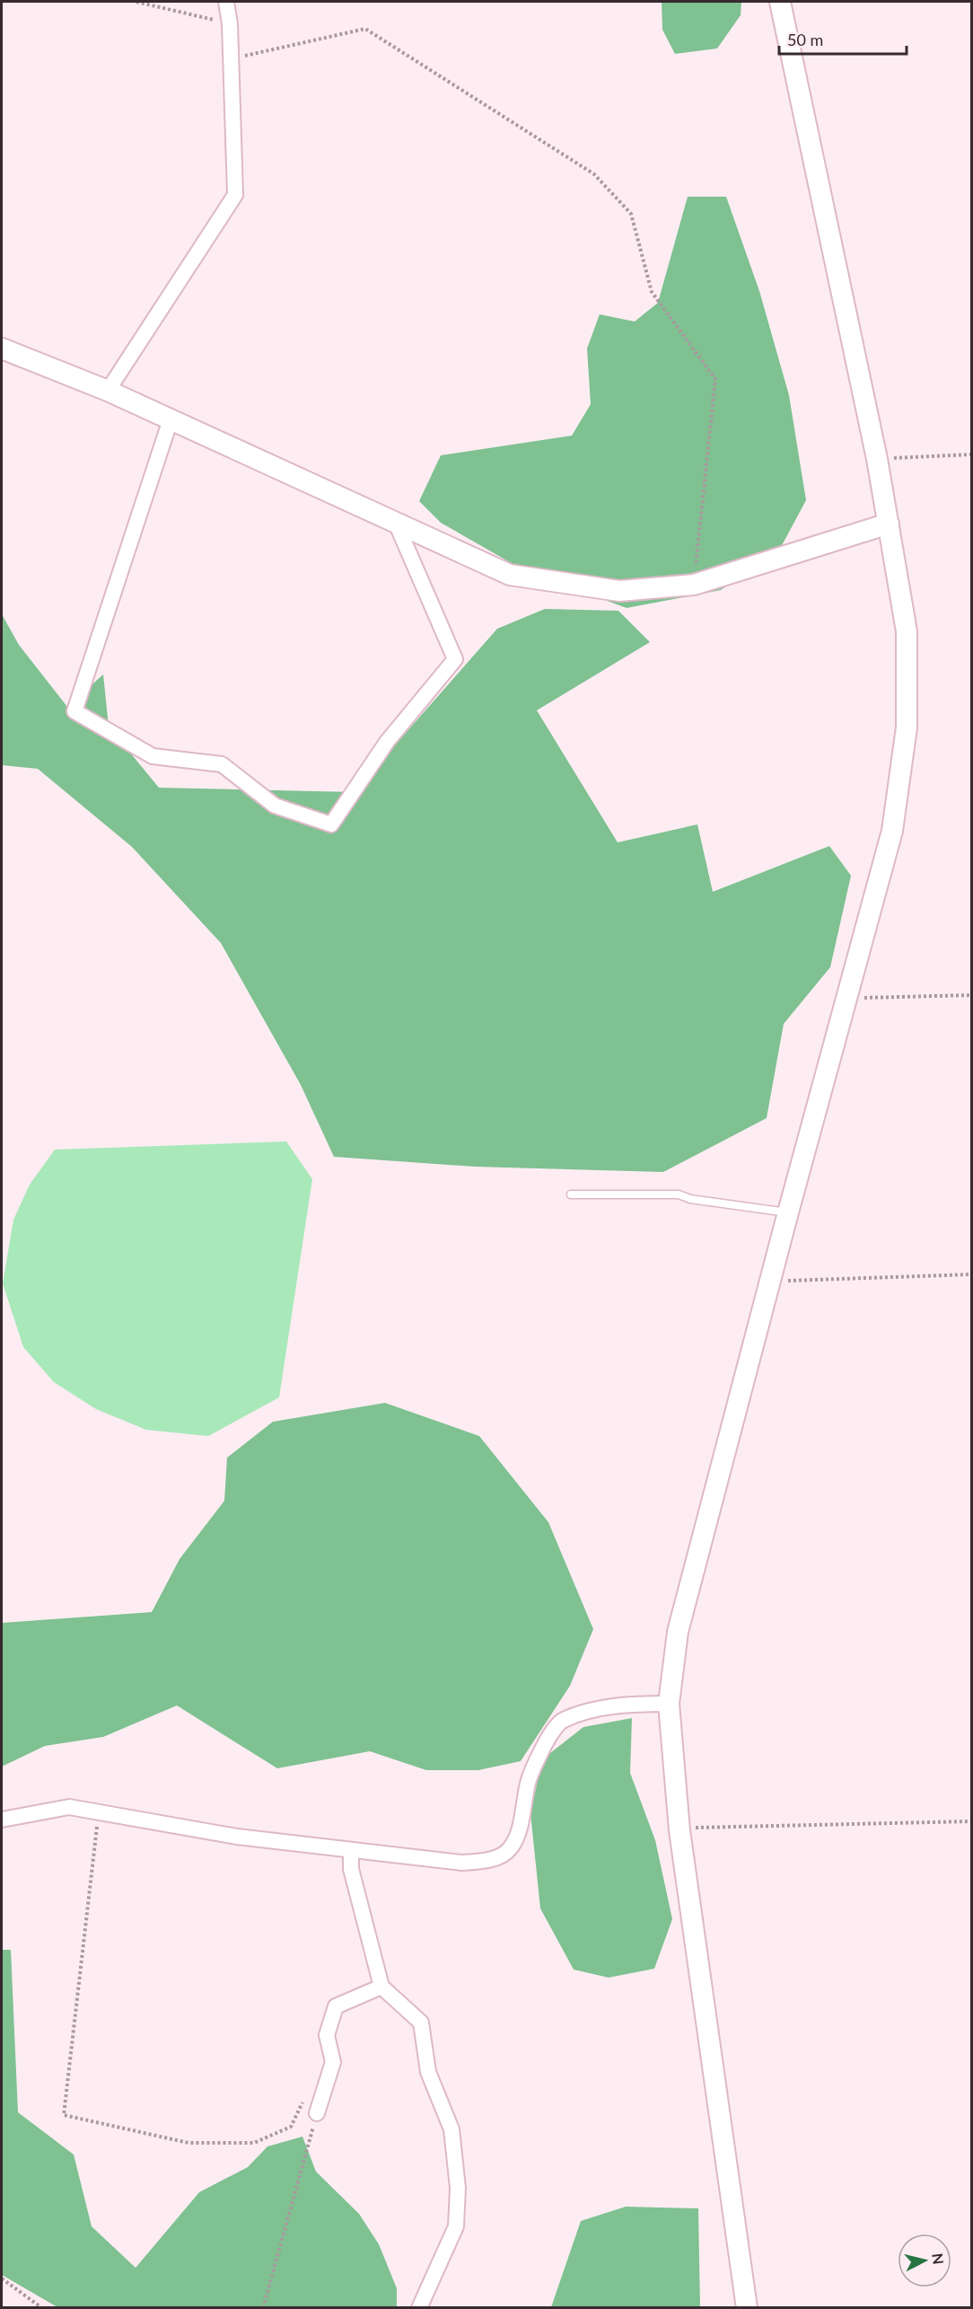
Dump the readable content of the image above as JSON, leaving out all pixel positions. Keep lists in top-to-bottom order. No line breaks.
{"scale_bar":"50 m","north":"right"}
